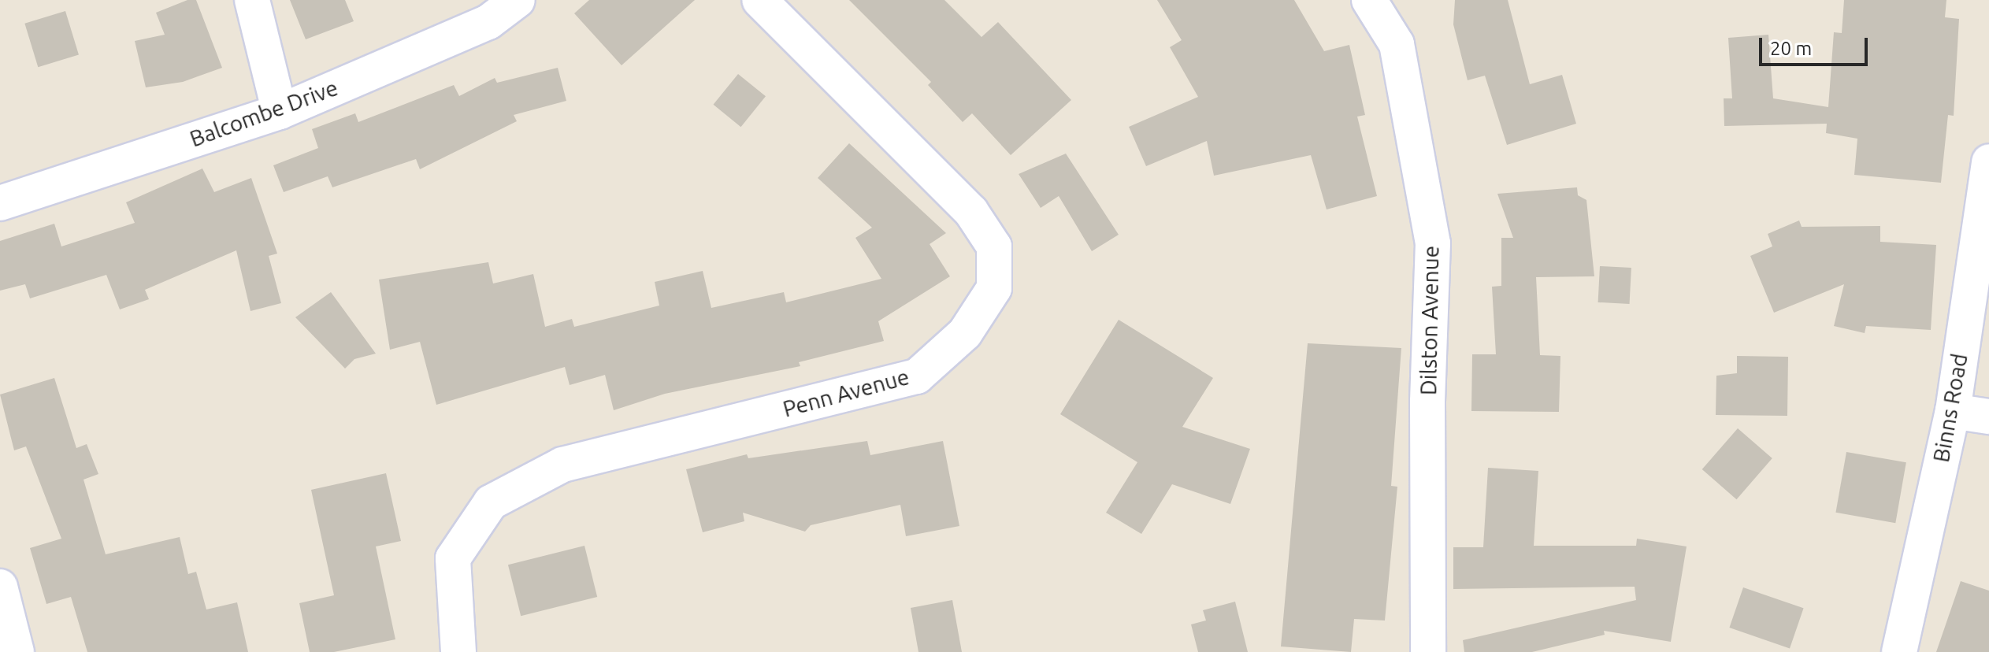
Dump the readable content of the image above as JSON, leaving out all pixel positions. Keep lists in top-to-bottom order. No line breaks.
{"streets":{"street":["Balcombe Drive","Dilston Avenue","Penn Avenue","Binns Road"]},"scale_bar":"20 m"}
